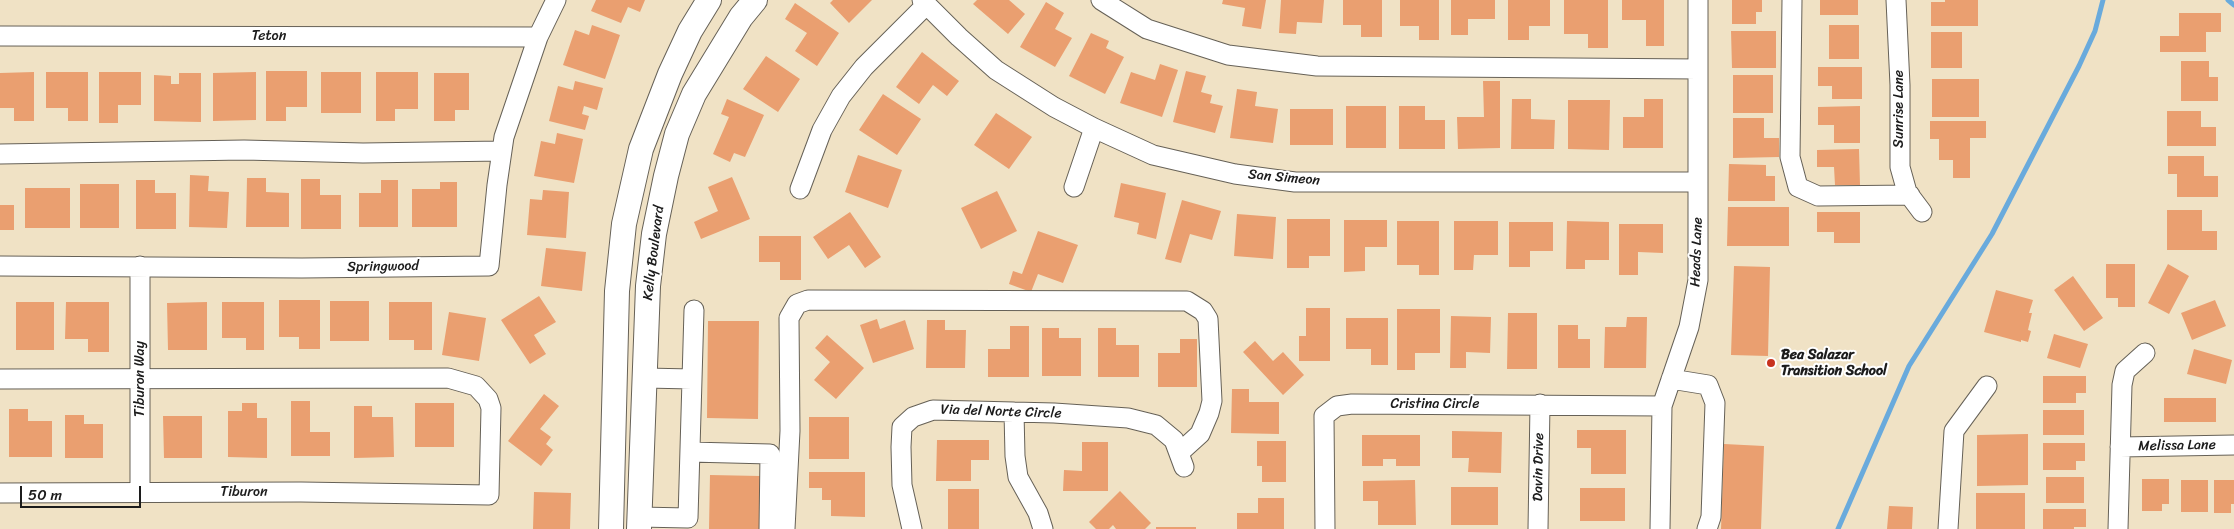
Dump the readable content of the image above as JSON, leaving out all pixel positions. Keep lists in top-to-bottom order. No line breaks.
{"streets":{"main road":["Kelly Boulevard"],"street":["Teton","Sunrise Lane","San Simeon","Heads Lane","Springwood","Tiburon Way","Cristina Circle","Via del Norte Circle","Melissa Lane","Davin Drive","Tiburon"]},"crossings":[["Teton","Springwood"],["San Simeon","Heads Lane"],["Heads Lane","Cristina Circle"],["Springwood","Tiburon Way"],["Tiburon Way","Tiburon"],["Cristina Circle","Davin Drive"]],"places":["Bea Salazar Transition School"],"scale_bar":"50 m"}
